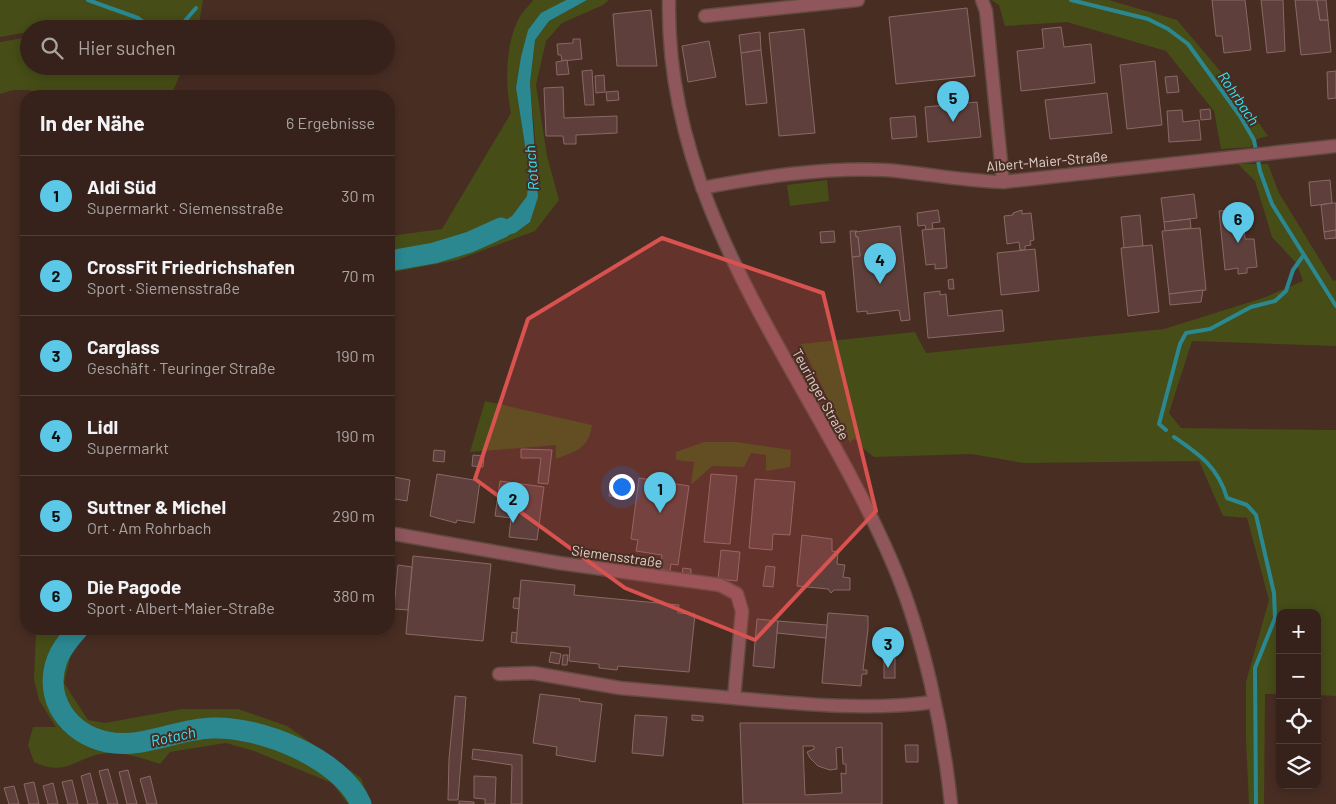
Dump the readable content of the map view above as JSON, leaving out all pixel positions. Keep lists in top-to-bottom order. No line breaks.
{"streets":{"street":["Albert-Maier-Straße","Teuringer Straße","Siemensstraße"]},"crossings":[["Albert-Maier-Straße","Teuringer Straße"]],"water":["Rohrbach","Rotach"],"page":{"search":"Hier suchen","pins":["5","6","4","1","2","3"],"heading":["In der Nähe","6 Ergebnisse"],"list":[{"mark":"1","name":"Aldi Süd","note":"Supermarkt · Siemensstraße","value":"30 m"},{"mark":"2","name":"CrossFit Friedrichshafen","note":"Sport · Siemensstraße","value":"70 m"},{"mark":"3","name":"Carglass","note":"Geschäft · Teuringer Straße","value":"190 m"},{"mark":"4","name":"Lidl","note":"Supermarkt","value":"190 m"},{"mark":"5","name":"Suttner & Michel","note":"Ort · Am Rohrbach","value":"290 m"},{"mark":"6","name":"Die Pagode","note":"Sport · Albert-Maier-Straße","value":"380 m"}],"map_buttons":["+","−"]}}
